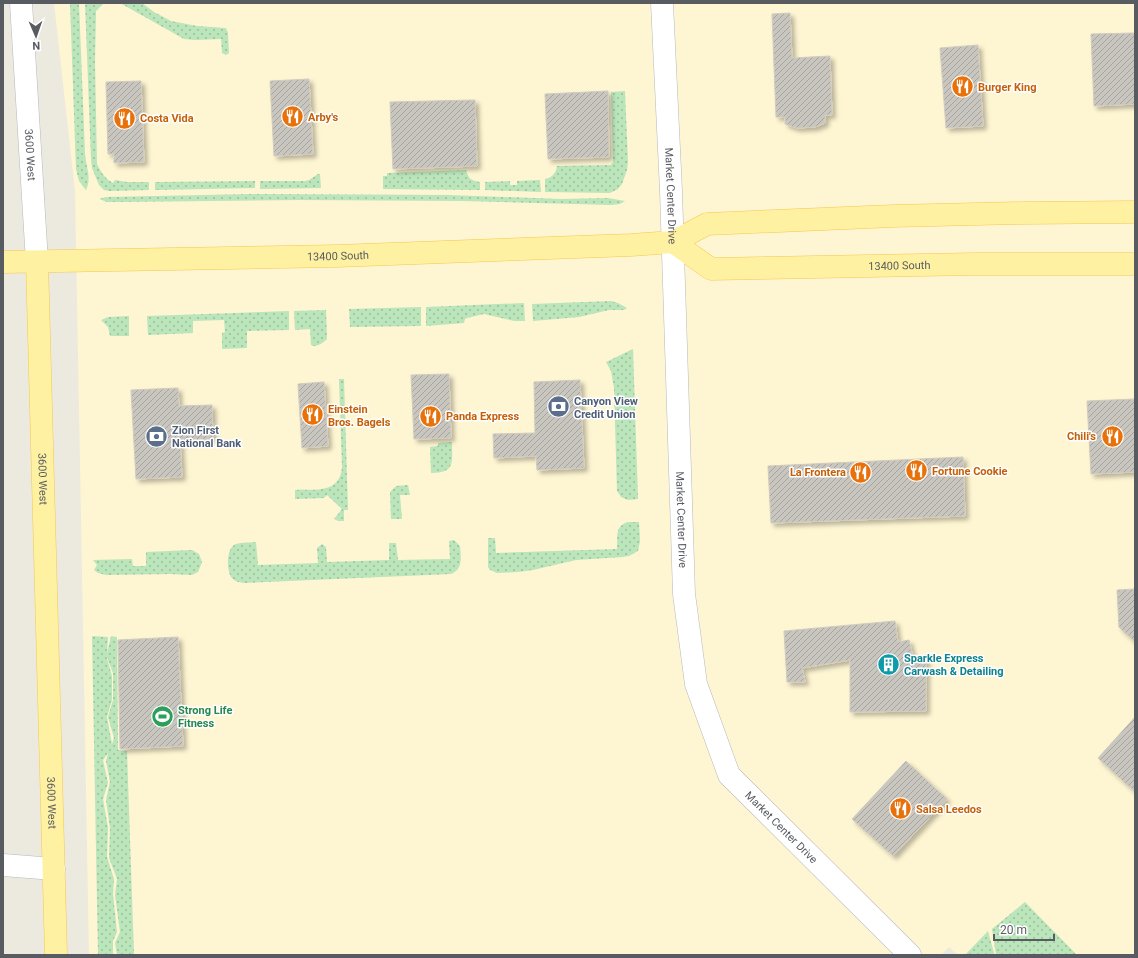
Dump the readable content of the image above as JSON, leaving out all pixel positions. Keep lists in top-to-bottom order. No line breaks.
{"streets":{"main road":["3600 West","13400 South"],"street":["Market Center Drive"]},"crossings":[["3600 West","13400 South"],["Market Center Drive","13400 South"]],"places":{"restaurant":["Burger King","Arby's","Costa Vida","Einstein Bros. Bagels","Panda Express","Chili's","Fortune Cookie","La Frontera","Salsa Leedos"],"bank":["Canyon View Credit Union","Zion First National Bank"],"building":["Sparkle Express Carwash & Detailing"],"sports":["Strong Life Fitness"]},"scale_bar":"20 m","north":"bottom"}
